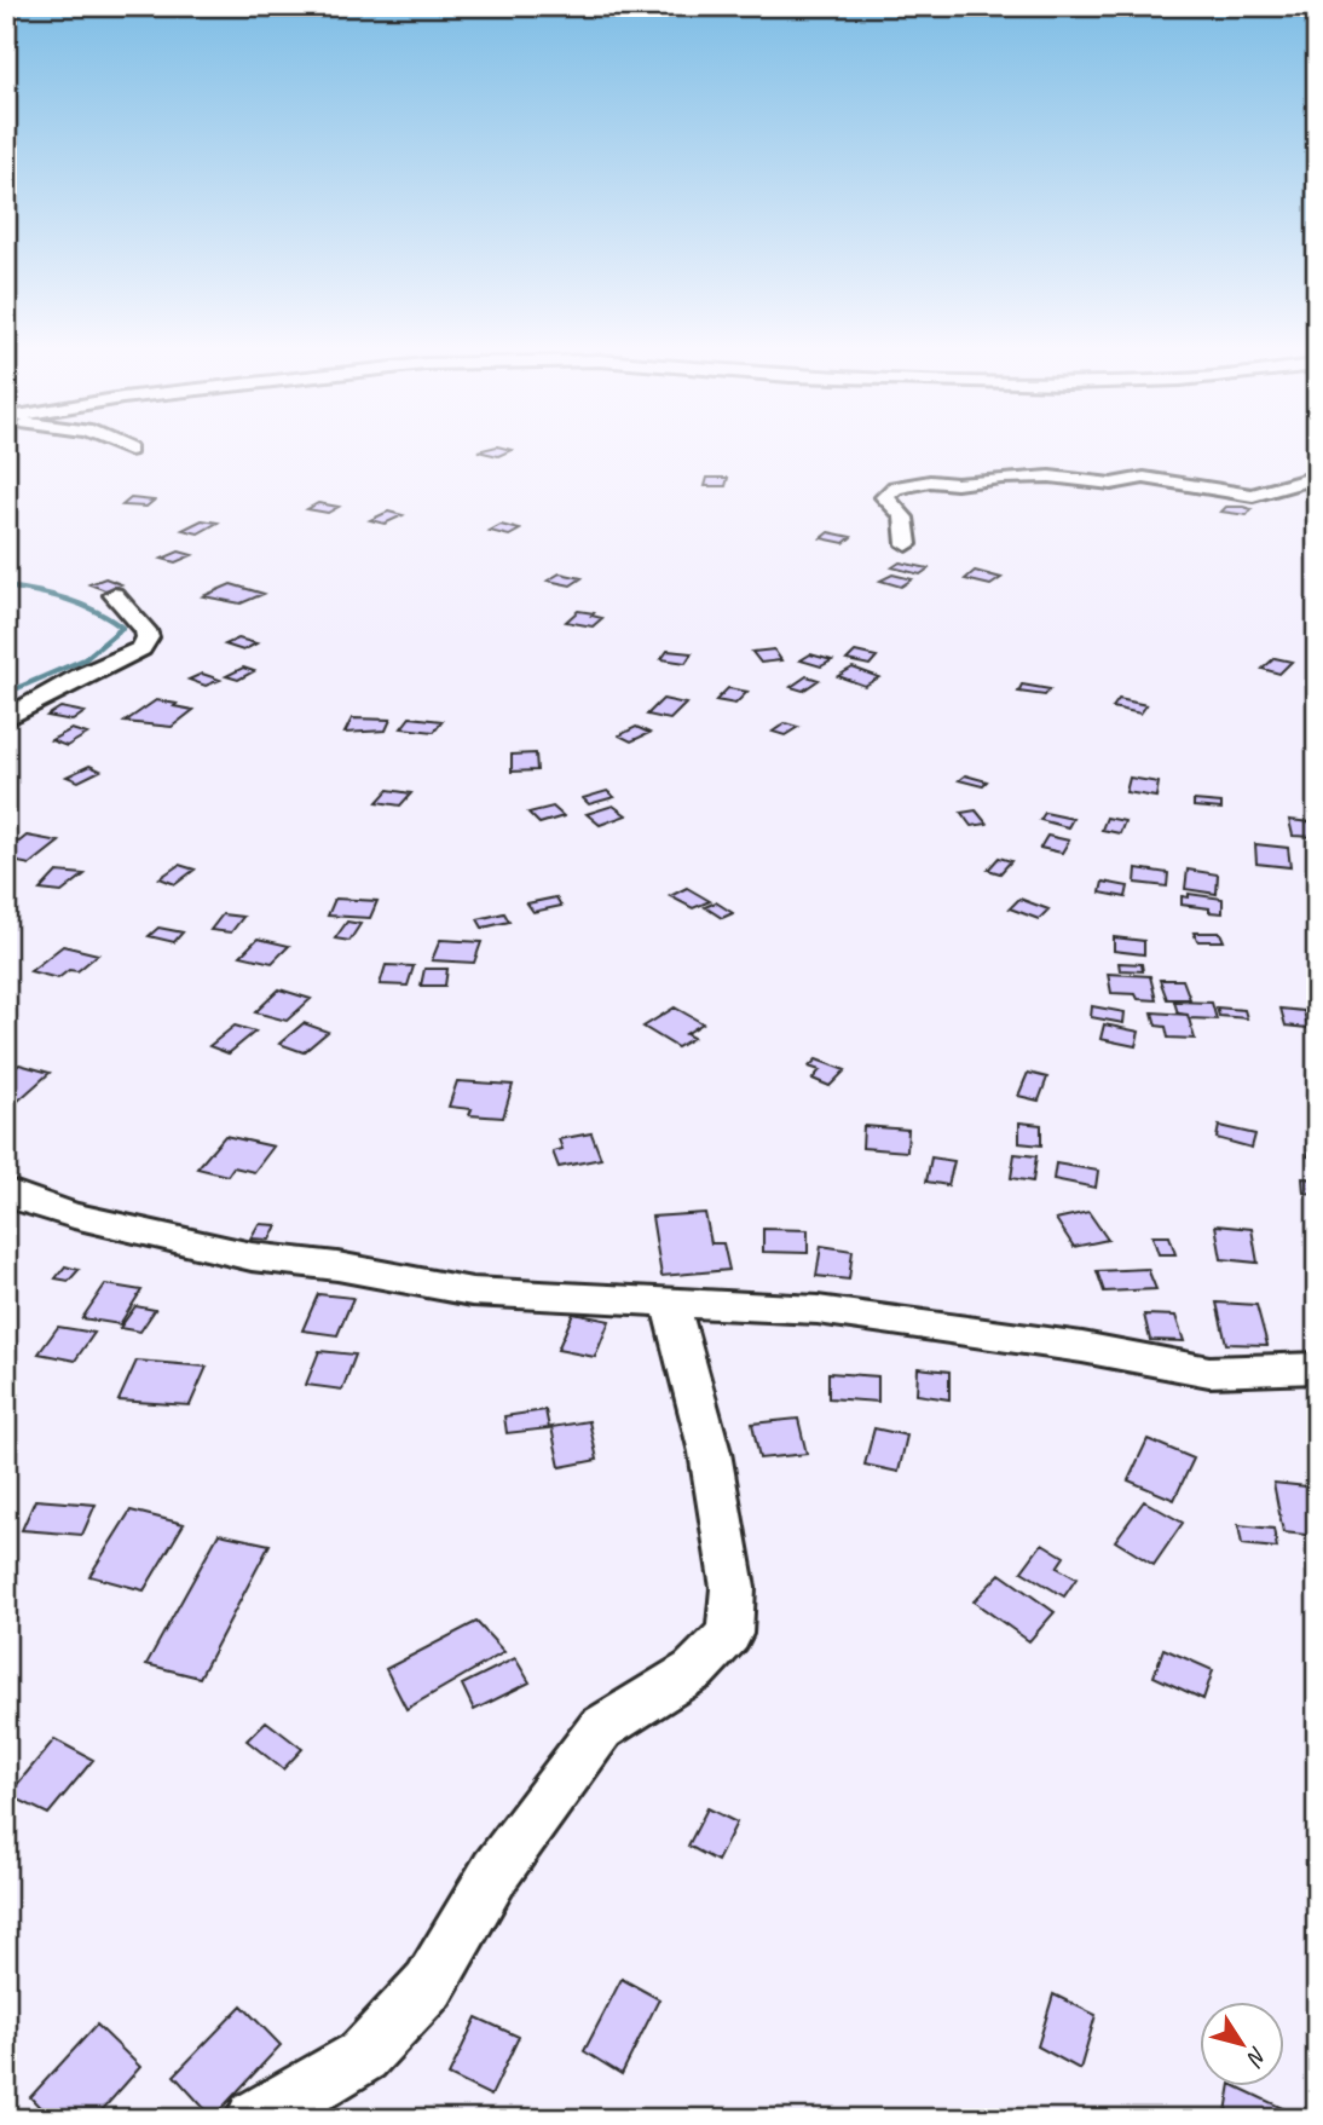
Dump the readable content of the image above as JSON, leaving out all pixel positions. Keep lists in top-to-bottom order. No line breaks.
{"north":"bottom right"}
